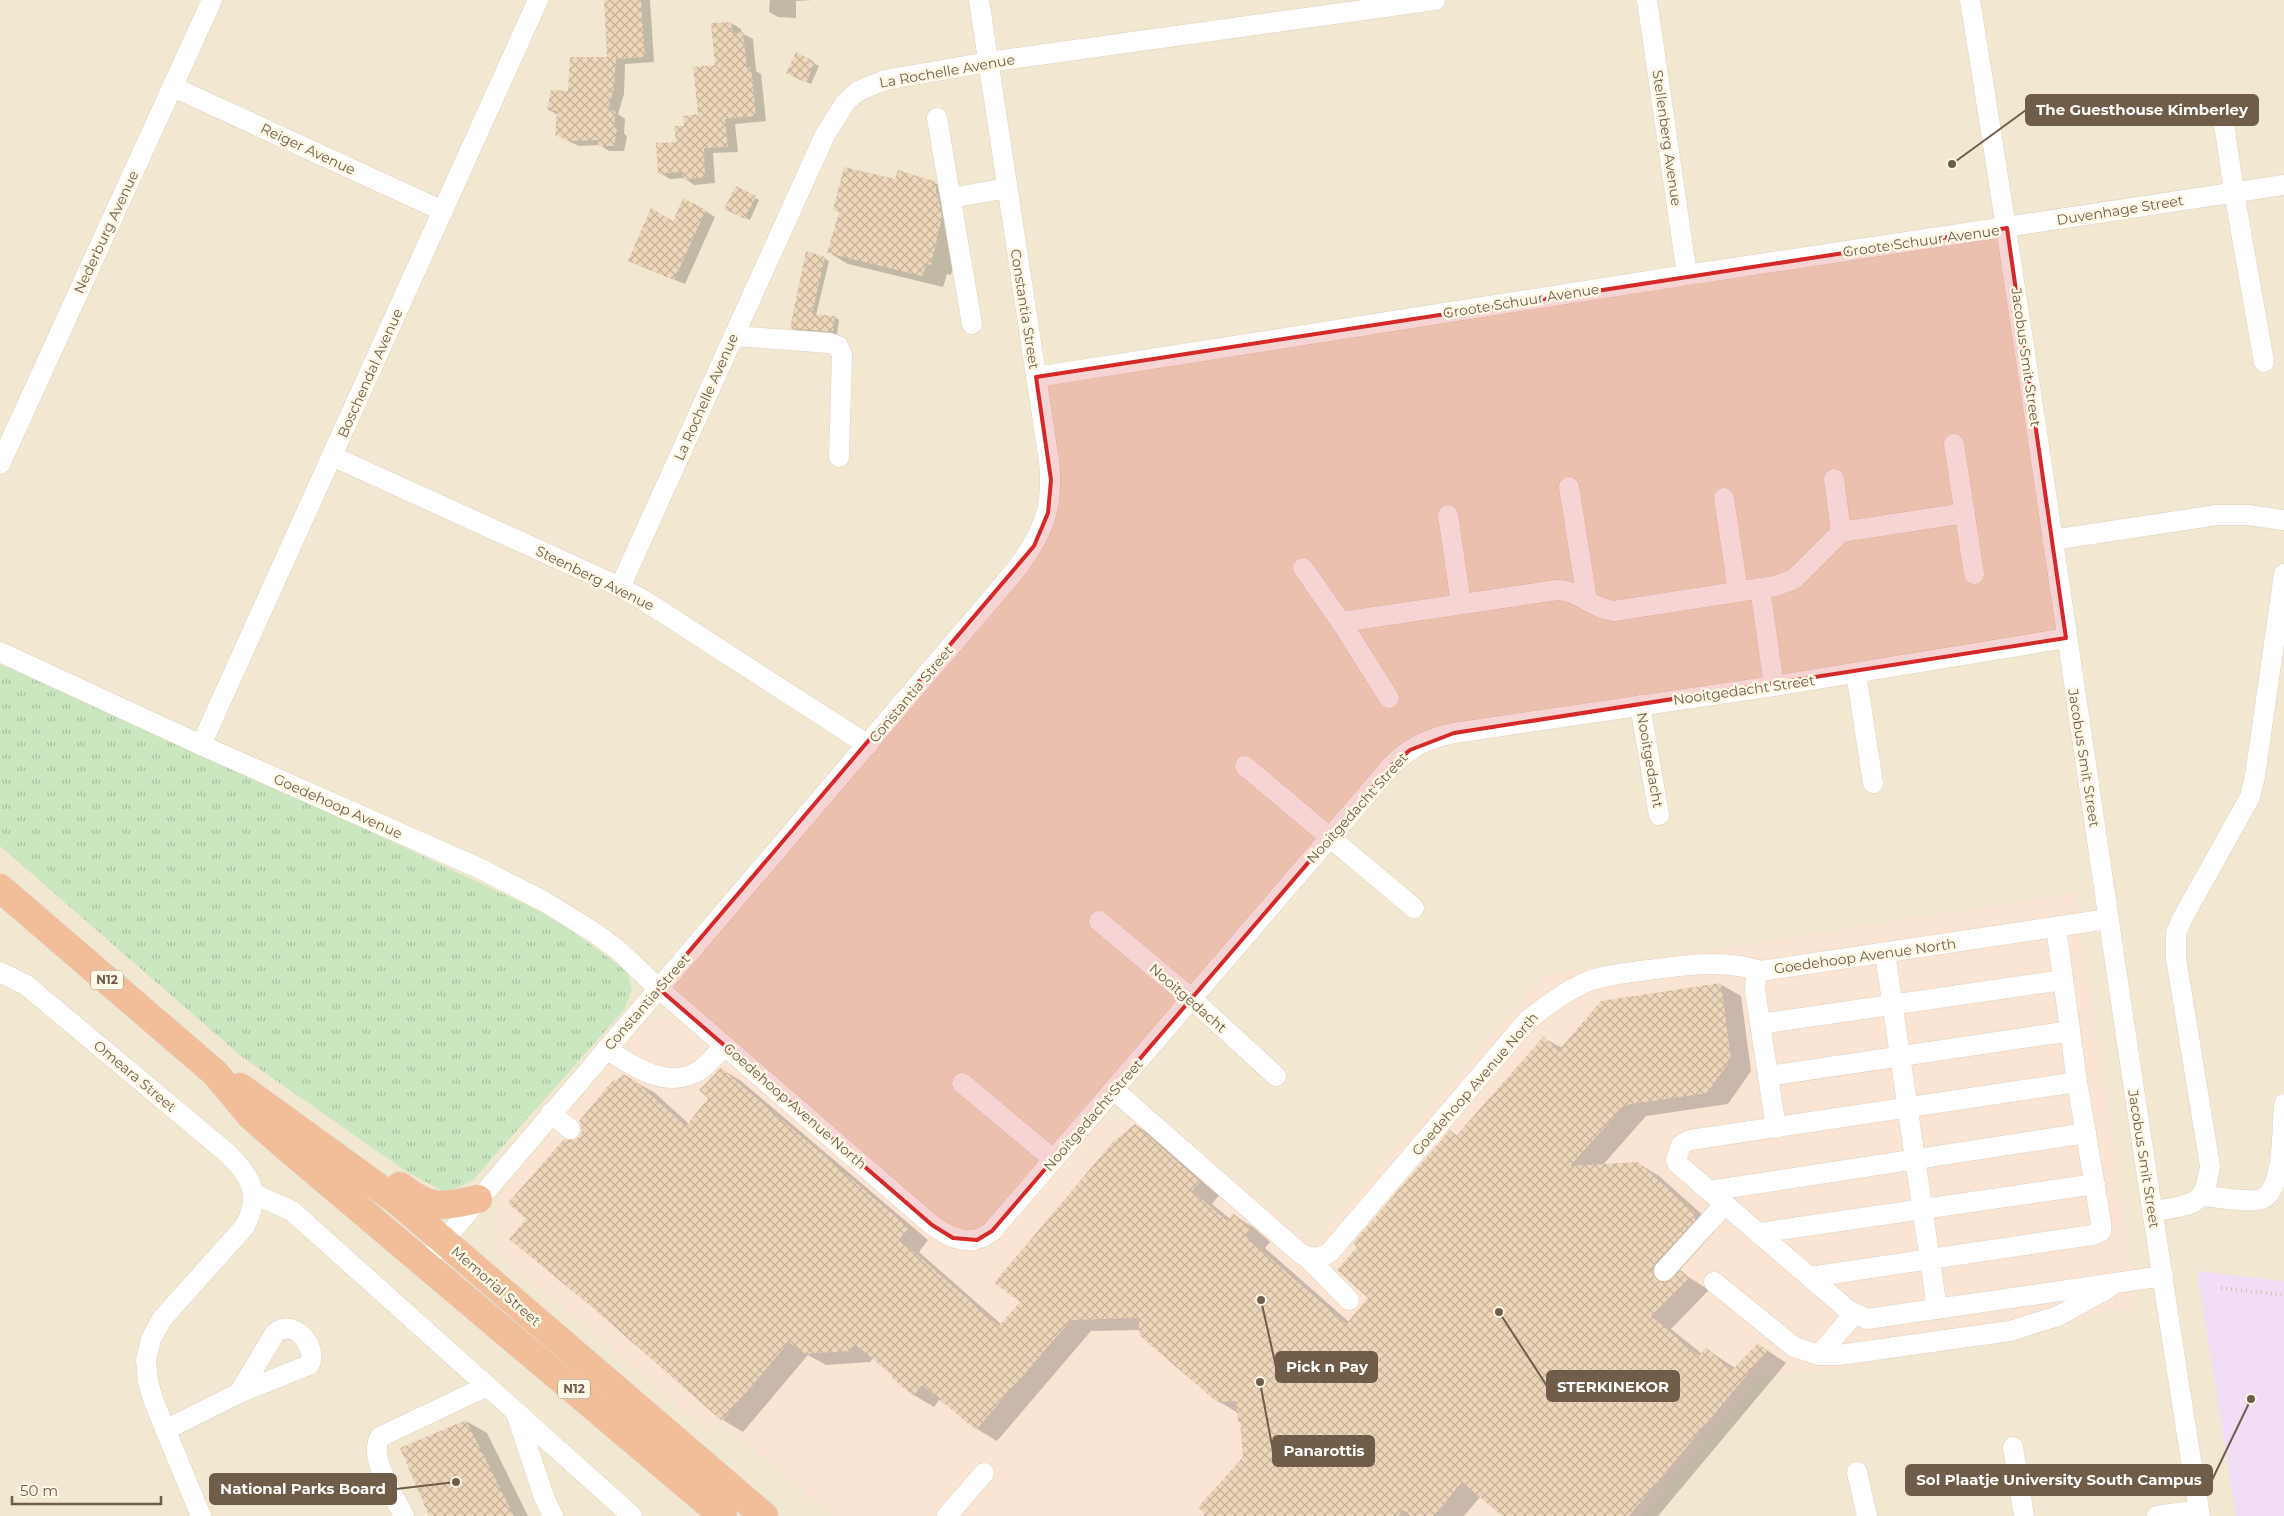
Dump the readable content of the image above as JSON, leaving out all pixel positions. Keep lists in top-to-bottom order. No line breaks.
{"streets":{"highway":["N12","Memorial Street"],"street":["La Rochelle Avenue","Stellenberg Avenue","Reiger Avenue","Duvenhage Street","Nederburg Avenue","Groote Schuur Avenue","Constantia Street","Jacobus Smit Street","Boschendal Avenue","Steenberg Avenue","Nooitgedacht Street","Nooitgedacht","Goedehoop Avenue","Goedehoop Avenue North","Omeara Street"]},"crossings":[["La Rochelle Avenue","Constantia Street"],["La Rochelle Avenue","Steenberg Avenue"],["Stellenberg Avenue","Groote Schuur Avenue"],["Reiger Avenue","Nederburg Avenue"],["Reiger Avenue","Boschendal Avenue"],["Duvenhage Street","Groote Schuur Avenue"],["Duvenhage Street","Jacobus Smit Street"],["Groote Schuur Avenue","Constantia Street"],["Groote Schuur Avenue","Jacobus Smit Street"],["Constantia Street","Steenberg Avenue"],["Constantia Street","Goedehoop Avenue"],["Constantia Street","Goedehoop Avenue North"],["Constantia Street","Memorial Street"],["Jacobus Smit Street","Nooitgedacht Street"],["Jacobus Smit Street","Goedehoop Avenue North"],["Boschendal Avenue","Steenberg Avenue"],["Boschendal Avenue","Goedehoop Avenue"],["Nooitgedacht Street","Nooitgedacht"],["Nooitgedacht Street","Goedehoop Avenue North"],["Goedehoop Avenue","Goedehoop Avenue North"]],"places":["The Guesthouse Kimberley","Pick n Pay","STERKINEKOR","Panarottis","Sol Plaatje University South Campus","National Parks Board"],"scale_bar":"50 m"}
